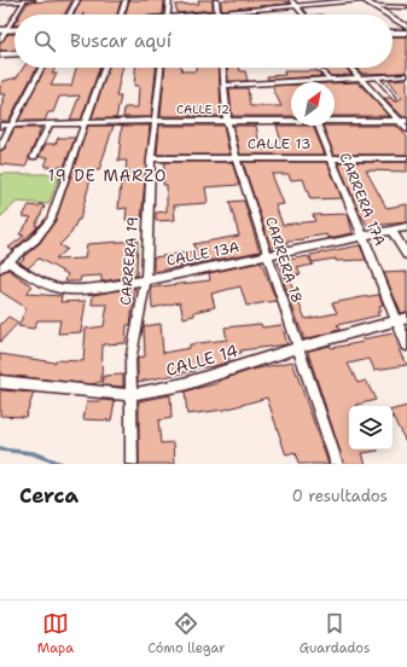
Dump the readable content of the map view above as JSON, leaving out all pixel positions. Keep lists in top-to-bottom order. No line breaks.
{"streets":{"street":["CALLE 12","CALLE 13","CARRERA 17A","CALLE 13A","CARRERA 18","CARRERA 19","CALLE 14"]},"crossings":[["CALLE 12","CARRERA 18"],["CALLE 12","CARRERA 19"],["CALLE 13","CARRERA 17A"],["CALLE 13","CARRERA 18"],["CALLE 13","CARRERA 19"],["CARRERA 17A","CALLE 13A"],["CARRERA 17A","CALLE 14"],["CALLE 13A","CARRERA 18"],["CALLE 13A","CARRERA 19"],["CARRERA 18","CALLE 14"],["CARRERA 19","CALLE 14"]],"districts":["19 DE MARZO"],"north":"top right","page":{"search":"Buscar aquí","heading":["Cerca","0 resultados"],"nav":["Mapa","Cómo llegar","Guardados"]}}
